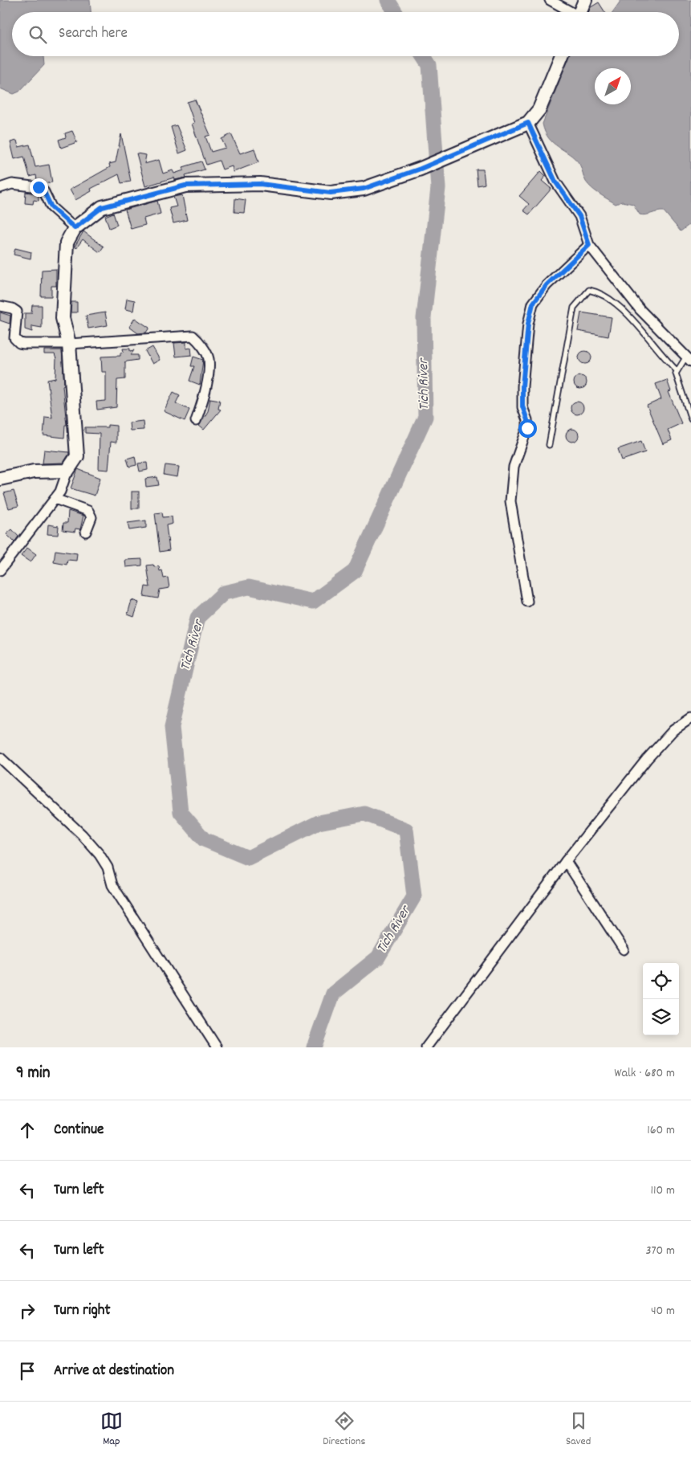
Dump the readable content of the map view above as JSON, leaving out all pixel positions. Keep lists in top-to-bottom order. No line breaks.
{"water":["Tich River"],"north":"top right","page":{"search":"Search here","heading":["9 min","Walk · 680 m"],"list":[["Continue","160 m"],["Turn left","110 m"],["Turn left","370 m"],["Turn right","40 m"],"Arrive at destination"],"nav":["Map","Directions","Saved"]}}
